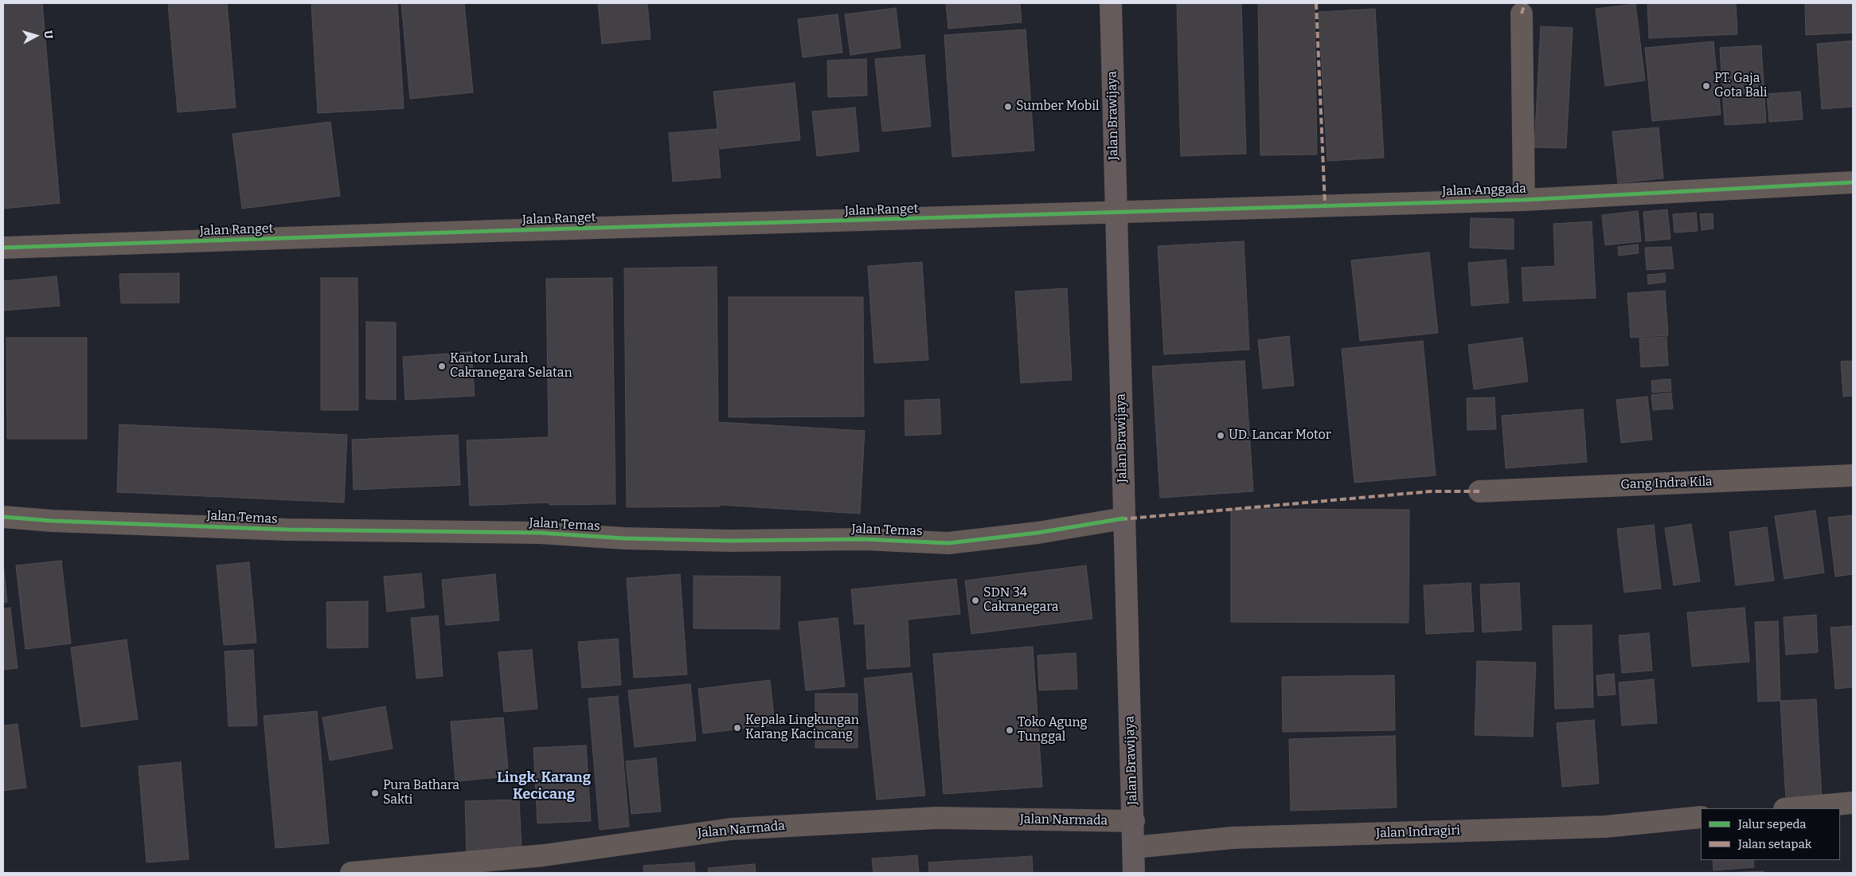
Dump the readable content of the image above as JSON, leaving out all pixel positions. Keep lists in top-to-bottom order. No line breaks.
{"streets":{"main road":["Jalan Brawijaya"],"street":["Jalan Anggada","Jalan Ranget","Gang Indra Kila","Jalan Temas","Jalan Narmada","Jalan Indragiri"]},"crossings":[["Jalan Brawijaya","Jalan Anggada"],["Jalan Brawijaya","Jalan Ranget"],["Jalan Brawijaya","Jalan Temas"],["Jalan Brawijaya","Jalan Narmada"],["Jalan Brawijaya","Jalan Indragiri"],["Jalan Anggada","Jalan Ranget"]],"districts":["Lingk. Karang Kecicang"],"places":["PT. Gaja Gota Bali","Sumber Mobil","Kantor Lurah Cakranegara Selatan","UD. Lancar Motor","SDN 34 Cakranegara","Kepala Lingkungan Karang Kacincang","Toko Agung Tunggal","Pura Bathara Sakti"],"legend":["Jalur sepeda","Jalan setapak"],"north":"right"}
